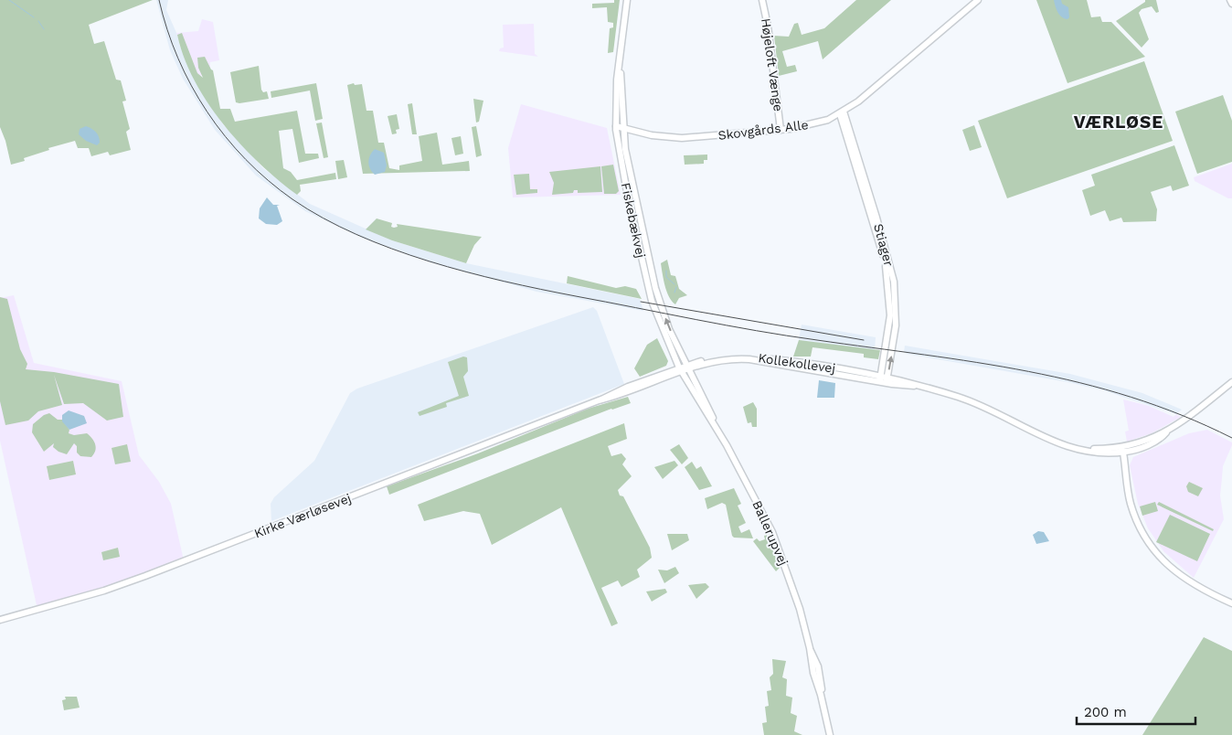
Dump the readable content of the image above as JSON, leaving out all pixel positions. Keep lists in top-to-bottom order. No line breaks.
{"streets":{"street":["Højeloft Vænge","Skovgårds Alle","Fiskebækvej","Stiager","Kollekollevej","Kirke Værløsevej","Ballerupvej"]},"crossings":[["Højeloft Vænge","Skovgårds Alle"],["Skovgårds Alle","Fiskebækvej"],["Skovgårds Alle","Stiager"],["Fiskebækvej","Kollekollevej"],["Fiskebækvej","Kirke Værløsevej"],["Fiskebækvej","Ballerupvej"],["Stiager","Kollekollevej"],["Kollekollevej","Kirke Værløsevej"],["Kollekollevej","Ballerupvej"],["Kirke Værløsevej","Ballerupvej"]],"districts":["VÆRLØSE"],"scale_bar":"200 m"}
